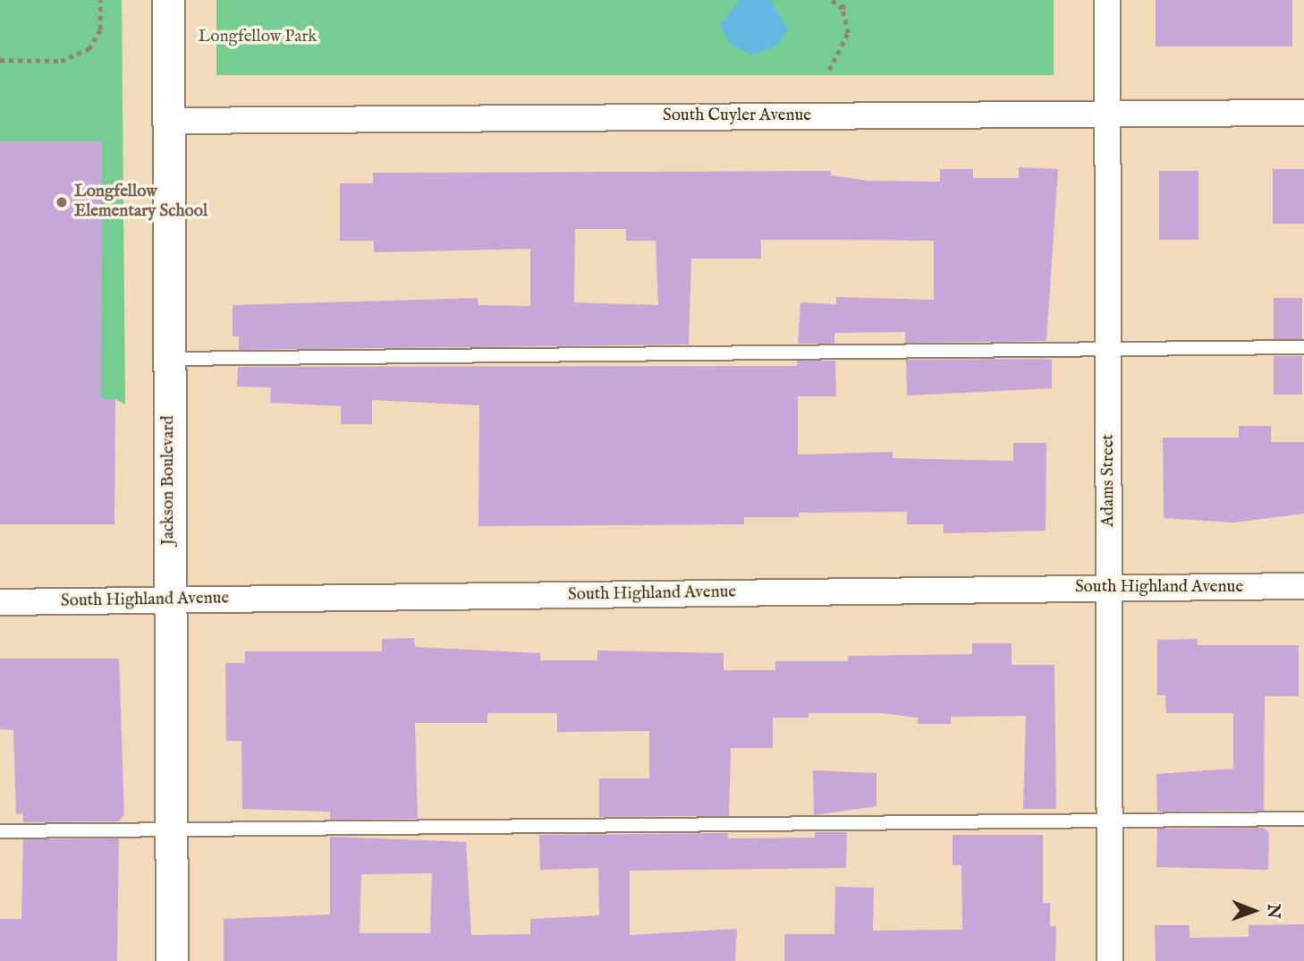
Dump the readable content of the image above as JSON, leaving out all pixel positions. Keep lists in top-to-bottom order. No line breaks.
{"streets":{"street":["South Cuyler Avenue","Jackson Boulevard","Adams Street","South Highland Avenue"]},"crossings":[["South Cuyler Avenue","Jackson Boulevard"],["South Cuyler Avenue","Adams Street"],["Jackson Boulevard","South Highland Avenue"],["Adams Street","South Highland Avenue"]],"parks":["Longfellow Park"],"places":["Longfellow Elementary School"],"north":"right"}
